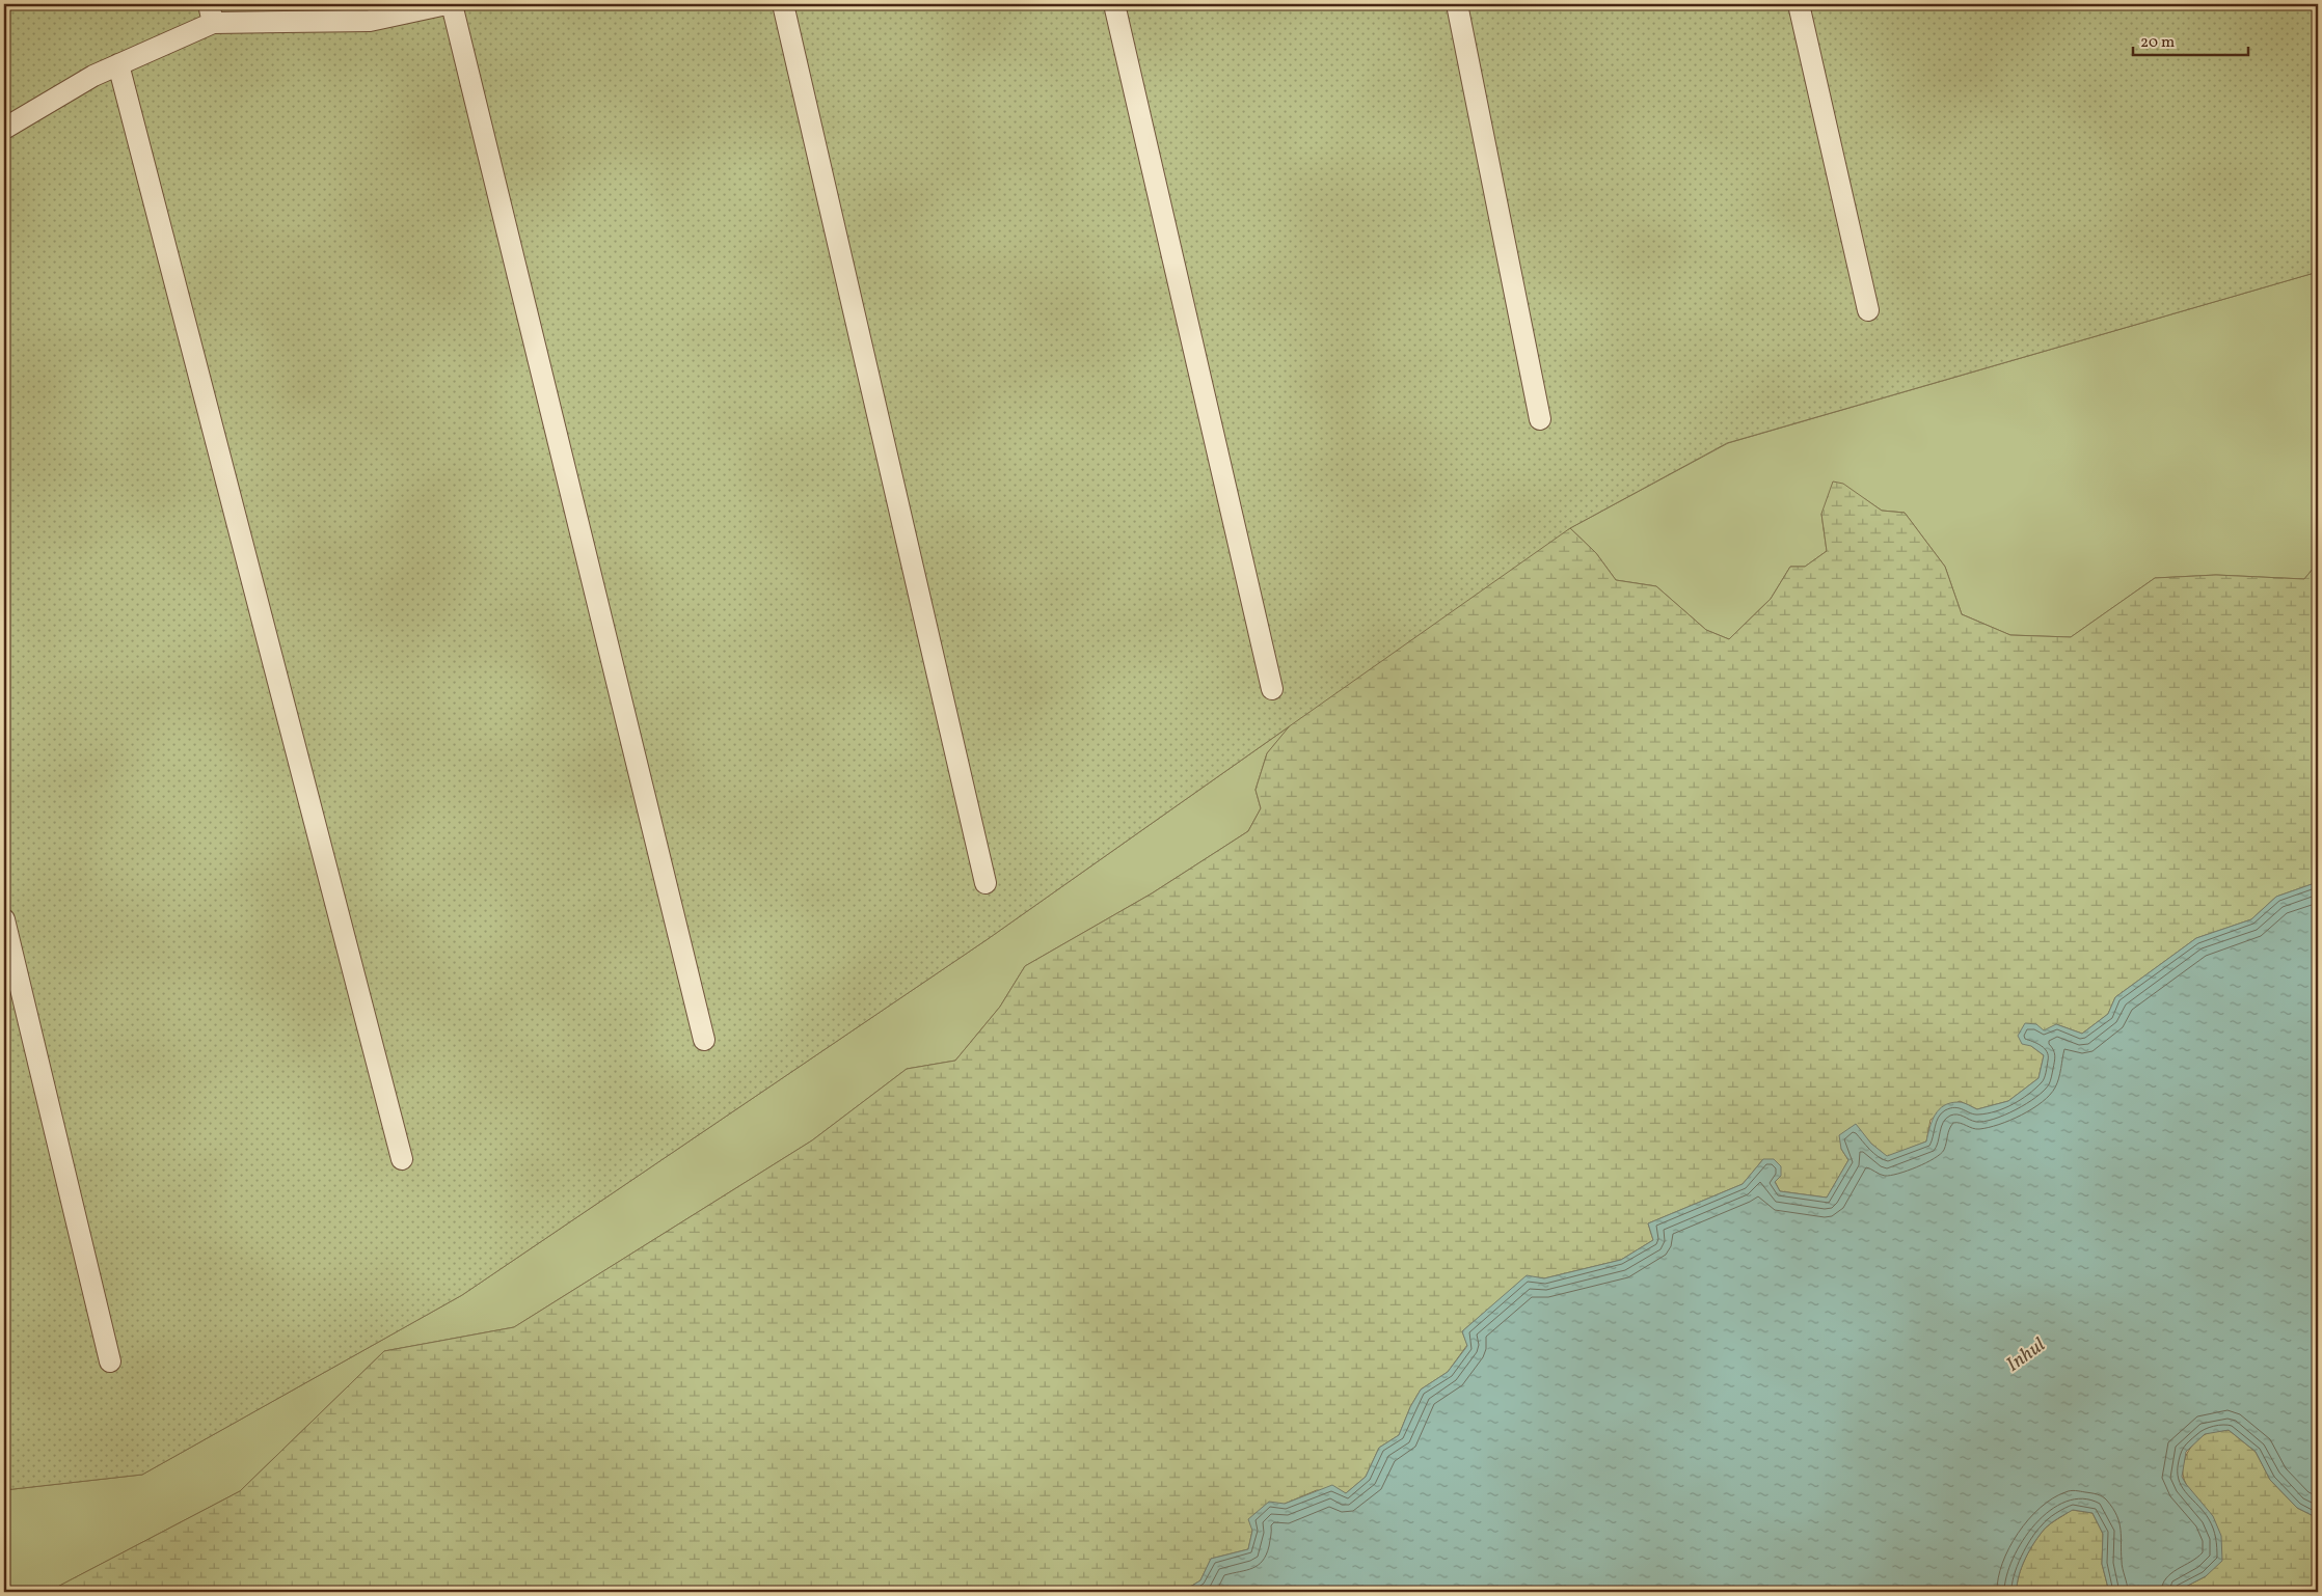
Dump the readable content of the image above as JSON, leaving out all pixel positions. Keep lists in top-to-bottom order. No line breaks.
{"water":["Inhul"],"scale_bar":"20 m"}
